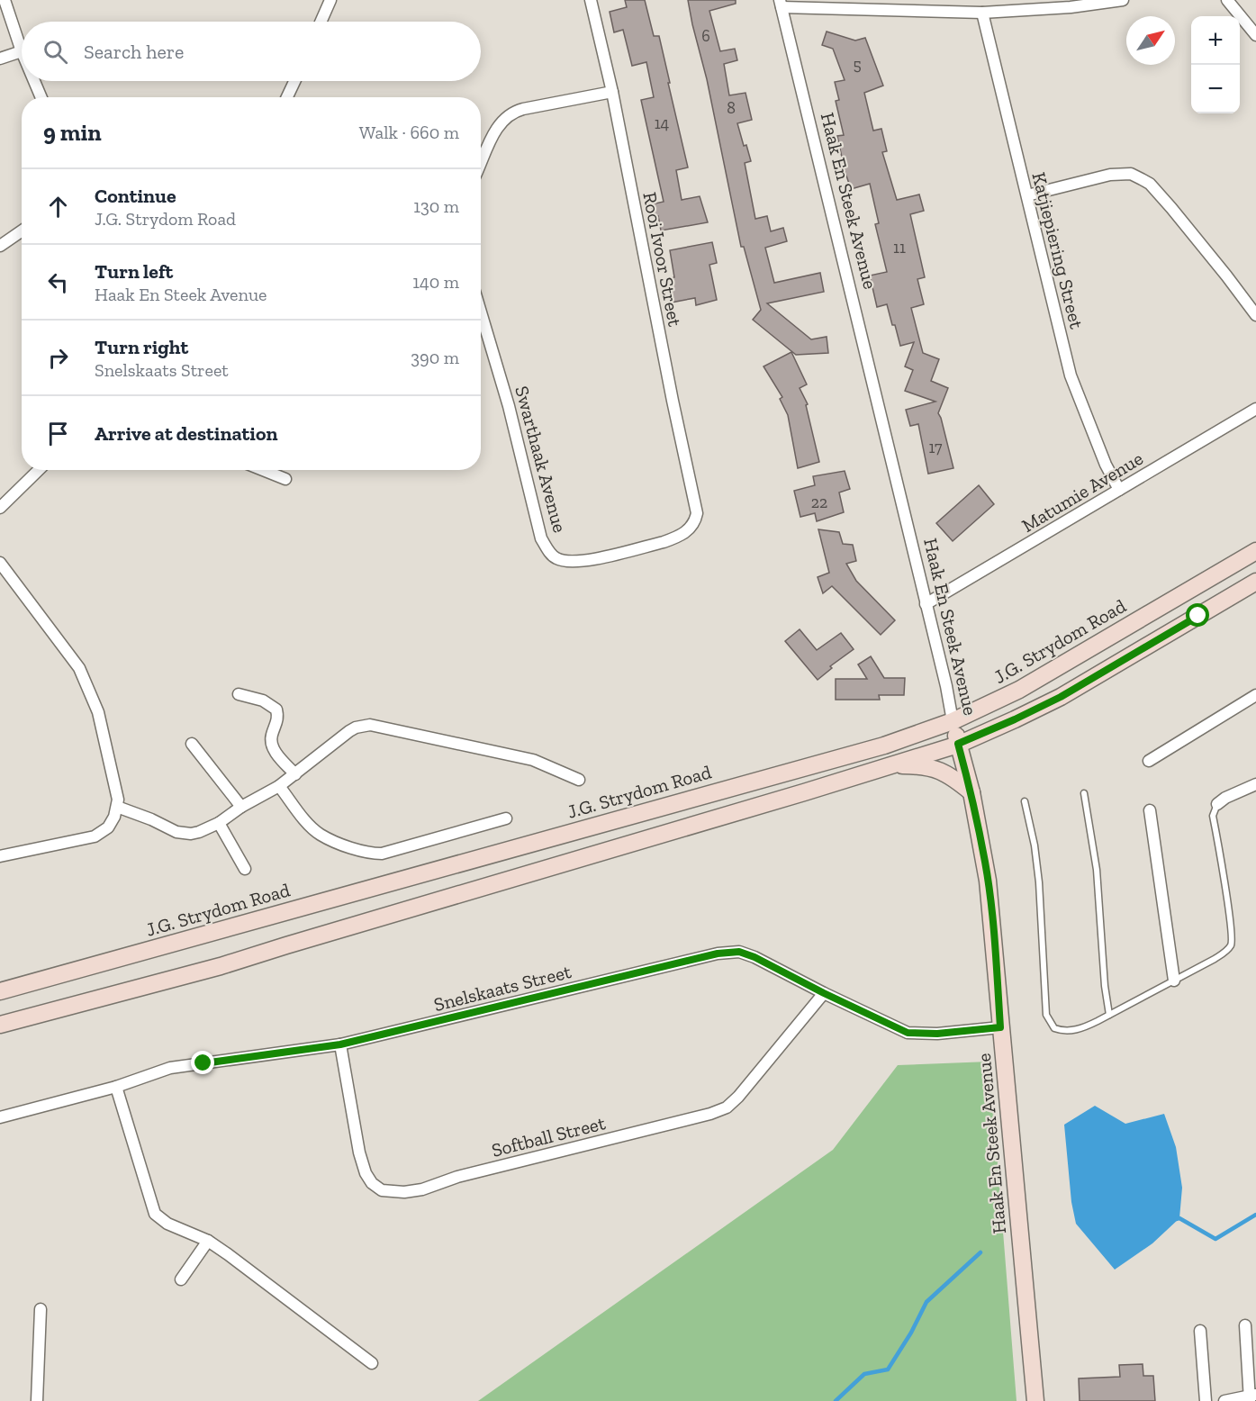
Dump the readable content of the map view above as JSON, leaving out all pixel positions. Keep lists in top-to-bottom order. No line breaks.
{"streets":{"street":["Haak En Steek Avenue","Katjiepiering Street","Rooi Ivoor Street","Swarthaak Avenue","Matumie Avenue","J.G. Strydom Road","Snelskaats Street","Softball Street"]},"crossings":[["Haak En Steek Avenue","Matumie Avenue"],["Haak En Steek Avenue","J.G. Strydom Road"],["Haak En Steek Avenue","Snelskaats Street"],["Katjiepiering Street","Matumie Avenue"],["Rooi Ivoor Street","Swarthaak Avenue"],["Snelskaats Street","Softball Street"]],"house_numbers":["6","5","8","14","11","17","22"],"north":"top right","page":{"map_buttons":["+","−"],"search":"Search here","heading":["9 min","Walk · 660 m"],"list":[["Continue","J.G. Strydom Road","130 m"],["Turn left","Haak En Steek Avenue","140 m"],["Turn right","Snelskaats Street","390 m"],"Arrive at destination"]}}
